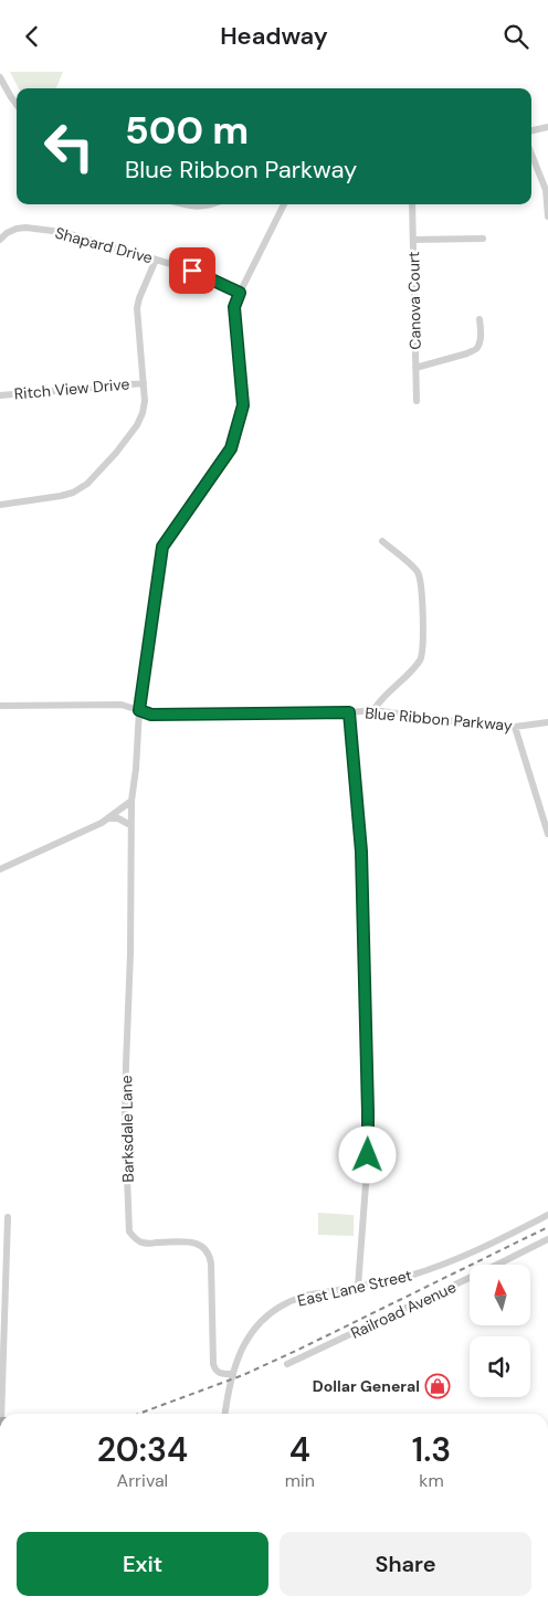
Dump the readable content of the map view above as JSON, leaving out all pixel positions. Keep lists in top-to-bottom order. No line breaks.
{"streets":{"street":["Shapard Drive","Canova Court","Ritch View Drive","Blue Ribbon Parkway","Barksdale Lane","East Lane Street","Railroad Avenue"]},"crossings":[["Shapard Drive","Barksdale Lane"],["Blue Ribbon Parkway","Barksdale Lane"],["Barksdale Lane","East Lane Street"]],"places":{"shop":["Dollar General"]},"north":"top","page":{"header":"Headway","turn":["500 m","Blue Ribbon Parkway"],"eta":["20:34","Arrival","4","min","1.3","km"],"buttons":["Exit","Share"]}}
